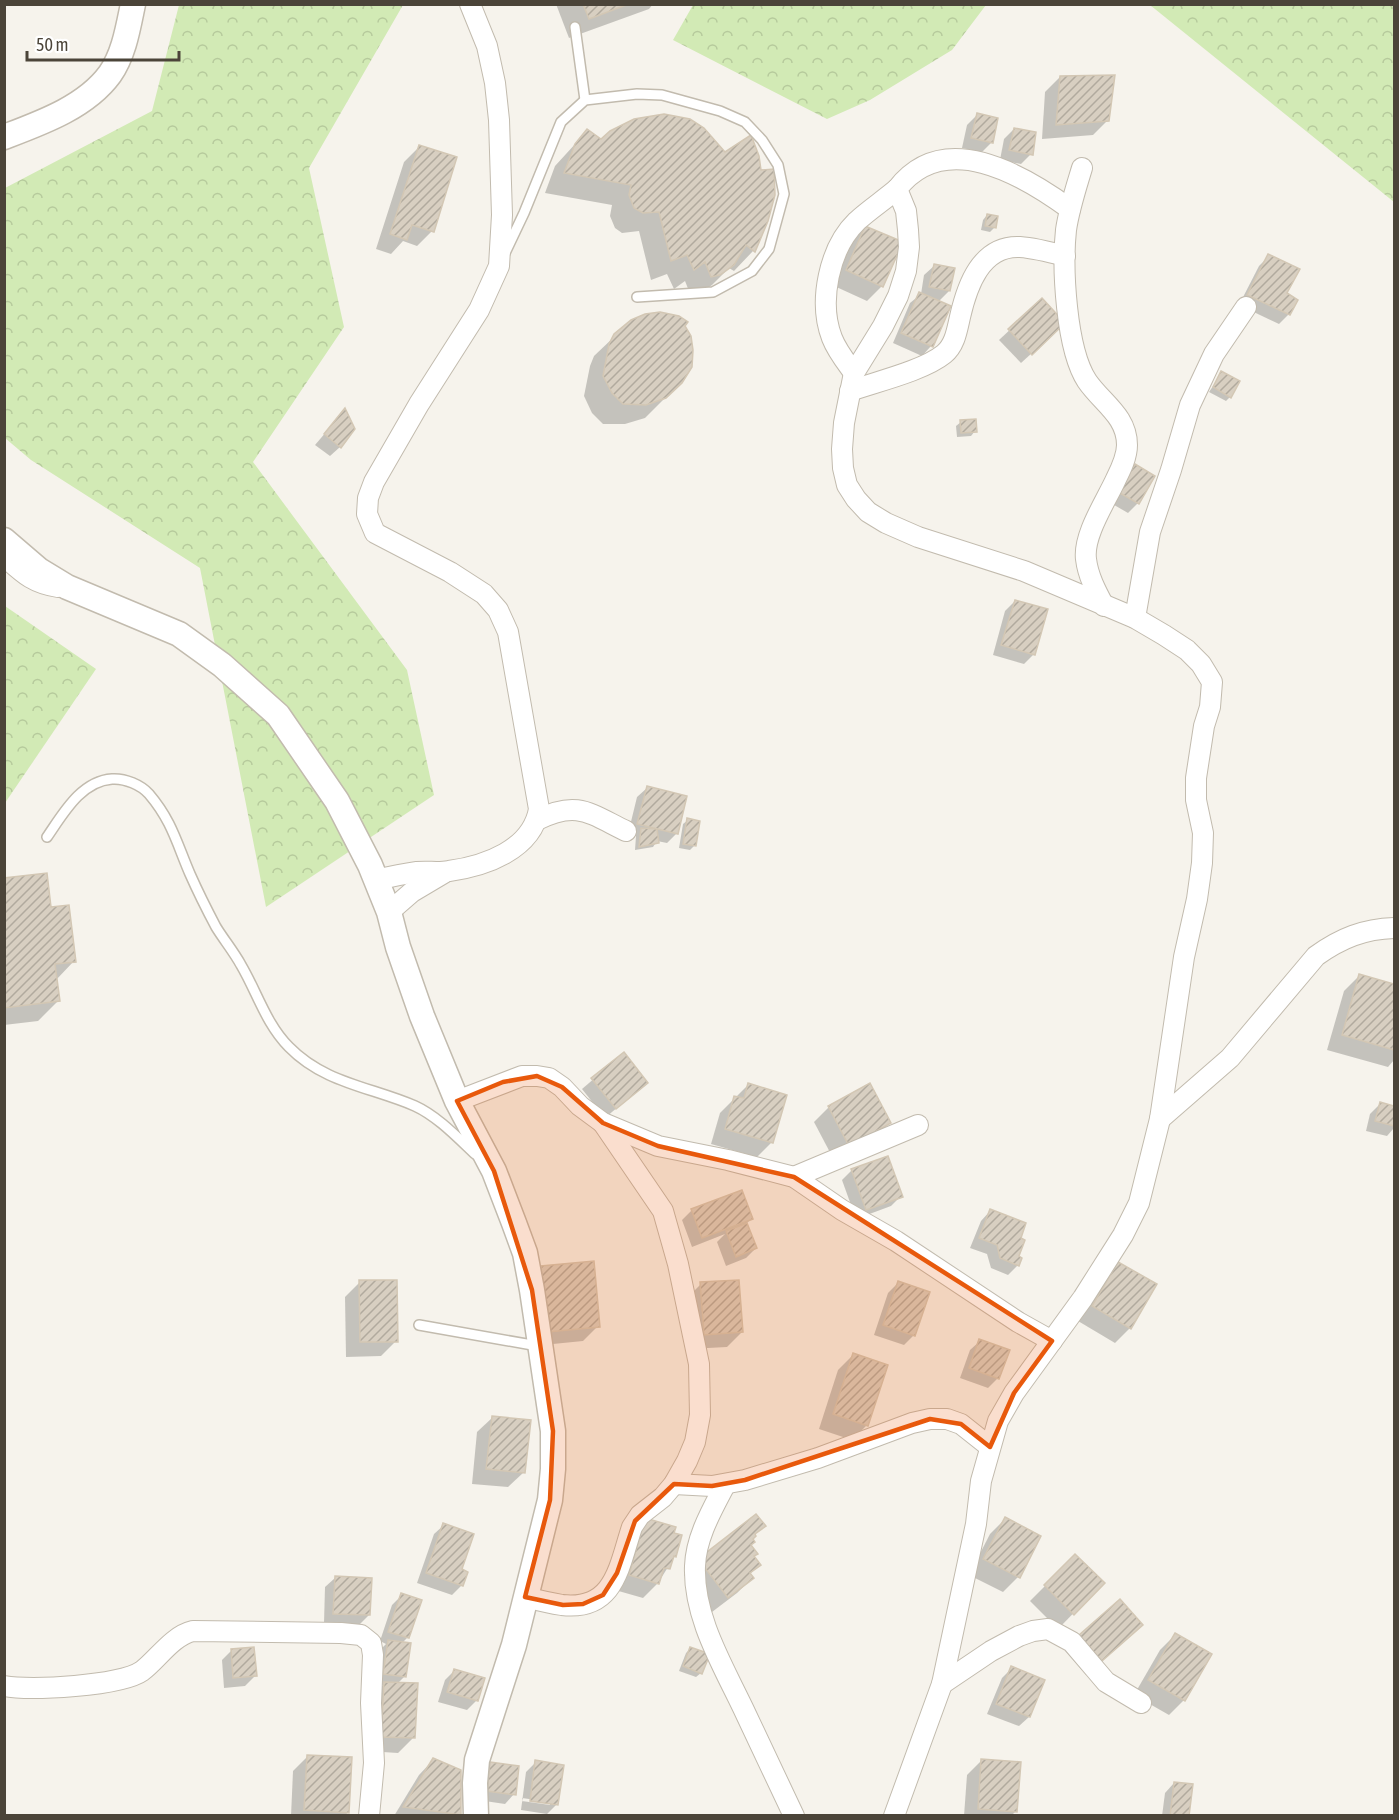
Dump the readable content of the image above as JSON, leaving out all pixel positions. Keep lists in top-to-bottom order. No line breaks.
{"scale_bar":"50 m"}
